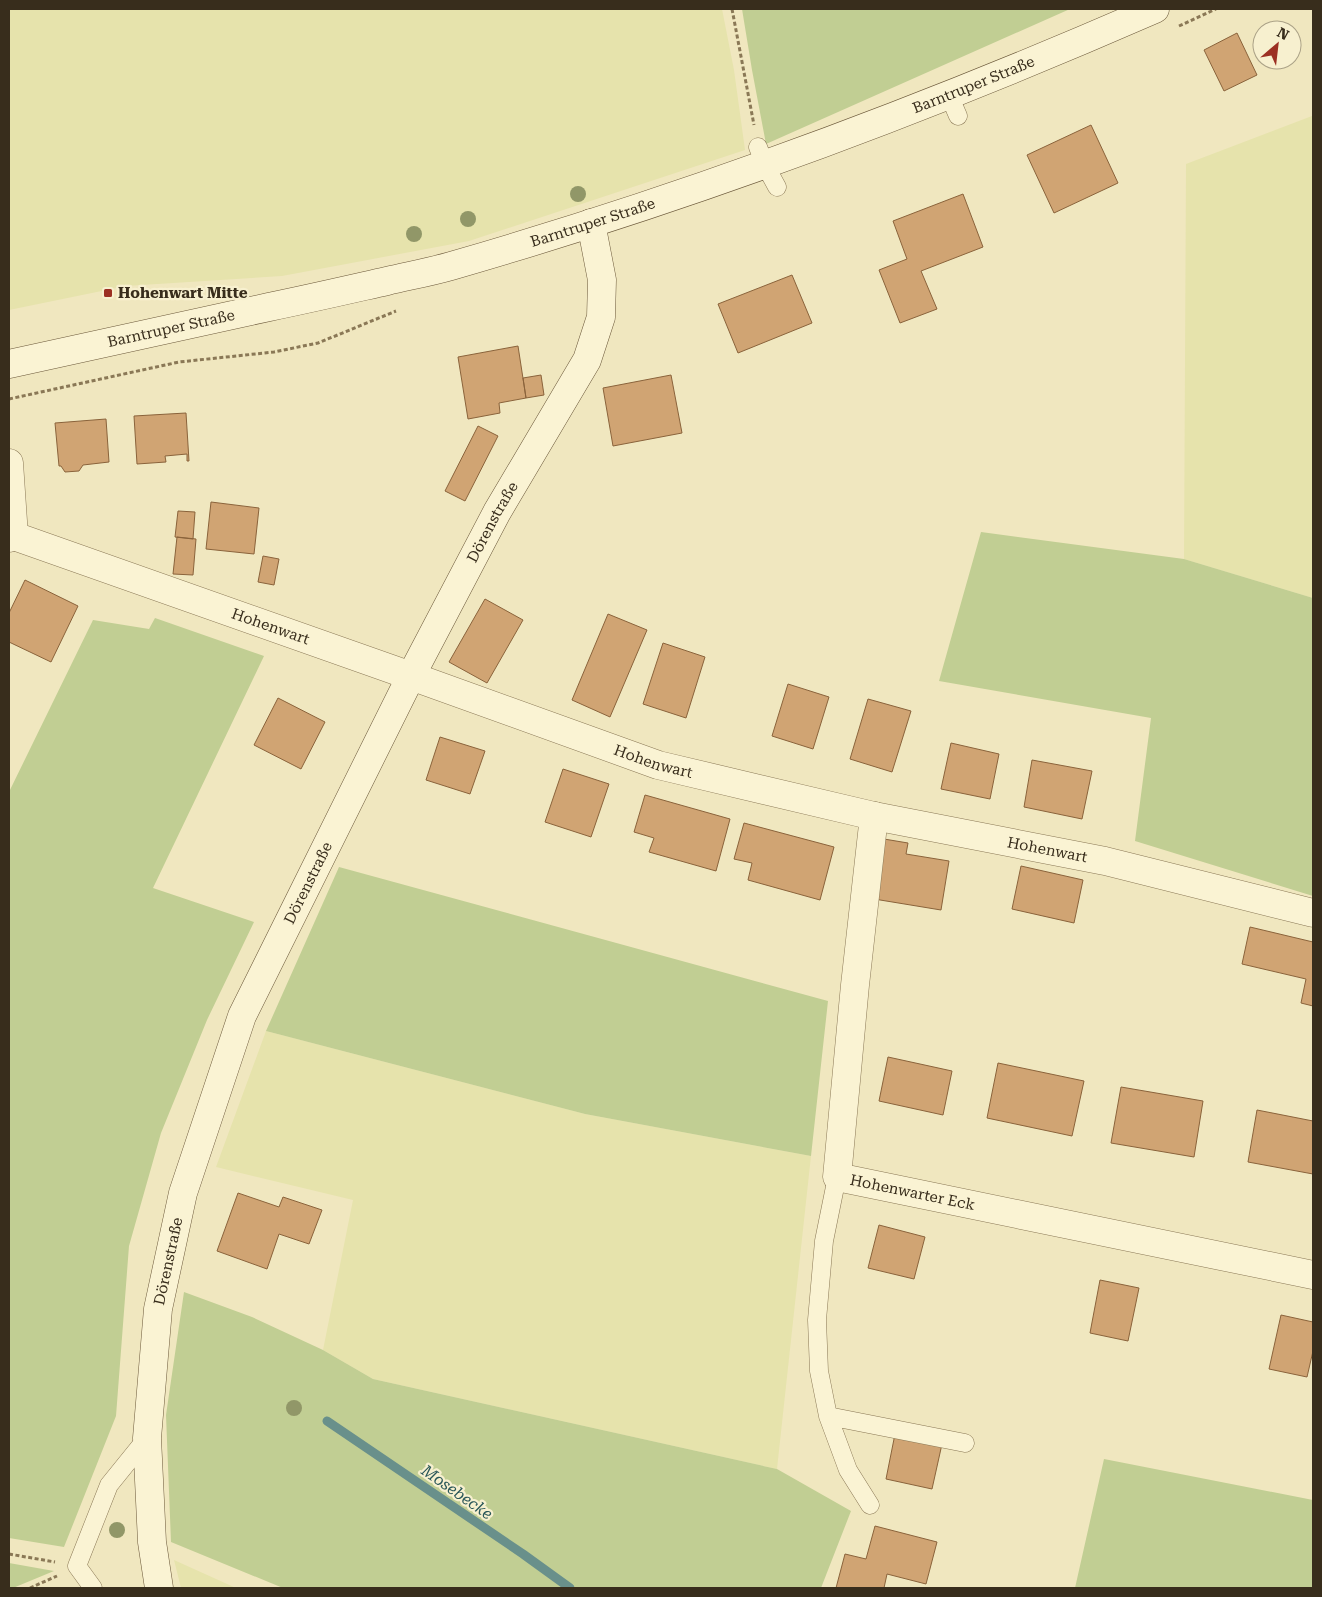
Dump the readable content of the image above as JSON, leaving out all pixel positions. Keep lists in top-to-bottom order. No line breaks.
{"streets":{"street":["Barntruper Straße","Dörenstraße","Hohenwart","Hohenwarter Eck"]},"crossings":[["Barntruper Straße","Dörenstraße"],["Dörenstraße","Hohenwart"],["Hohenwart","Hohenwarter Eck"]],"water":["Mosebecke"],"places":{"transit":["Hohenwart Mitte"]},"north":"top right"}
